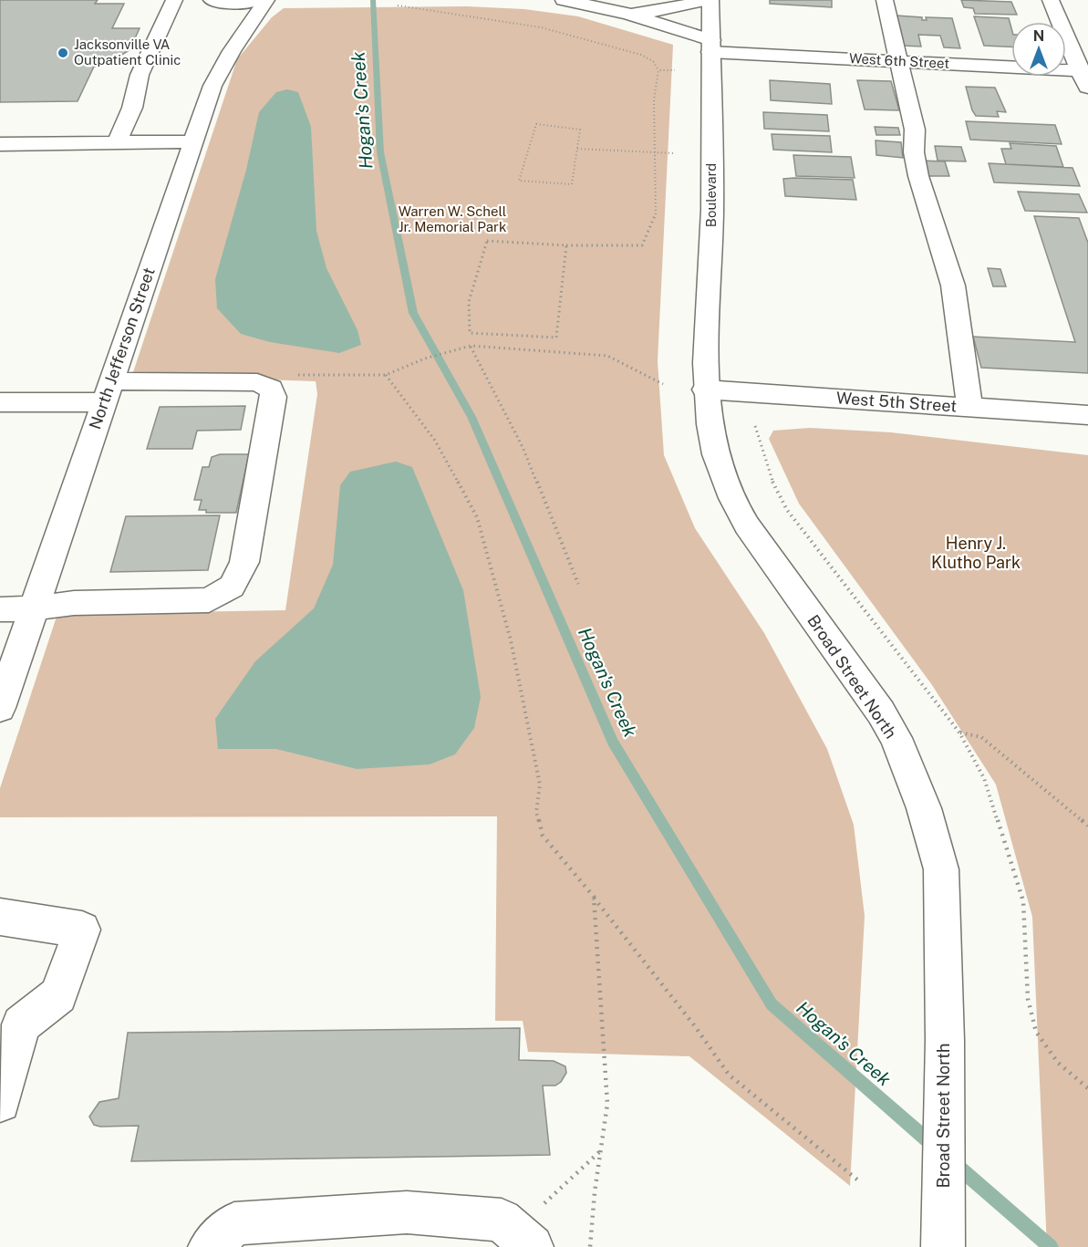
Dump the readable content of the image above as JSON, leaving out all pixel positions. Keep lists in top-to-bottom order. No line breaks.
{"streets":{"street":["West 6th Street","Boulevard","North Jefferson Street","West 5th Street","Broad Street North"]},"crossings":[["West 6th Street","Boulevard"],["Boulevard","West 5th Street"],["Boulevard","Broad Street North"],["West 5th Street","Broad Street North"]],"water":["Hogan's Creek"],"parks":["Warren W. Schell Jr. Memorial Park","Henry J. Klutho Park"],"places":["Jacksonville VA Outpatient Clinic"],"north":"top"}
